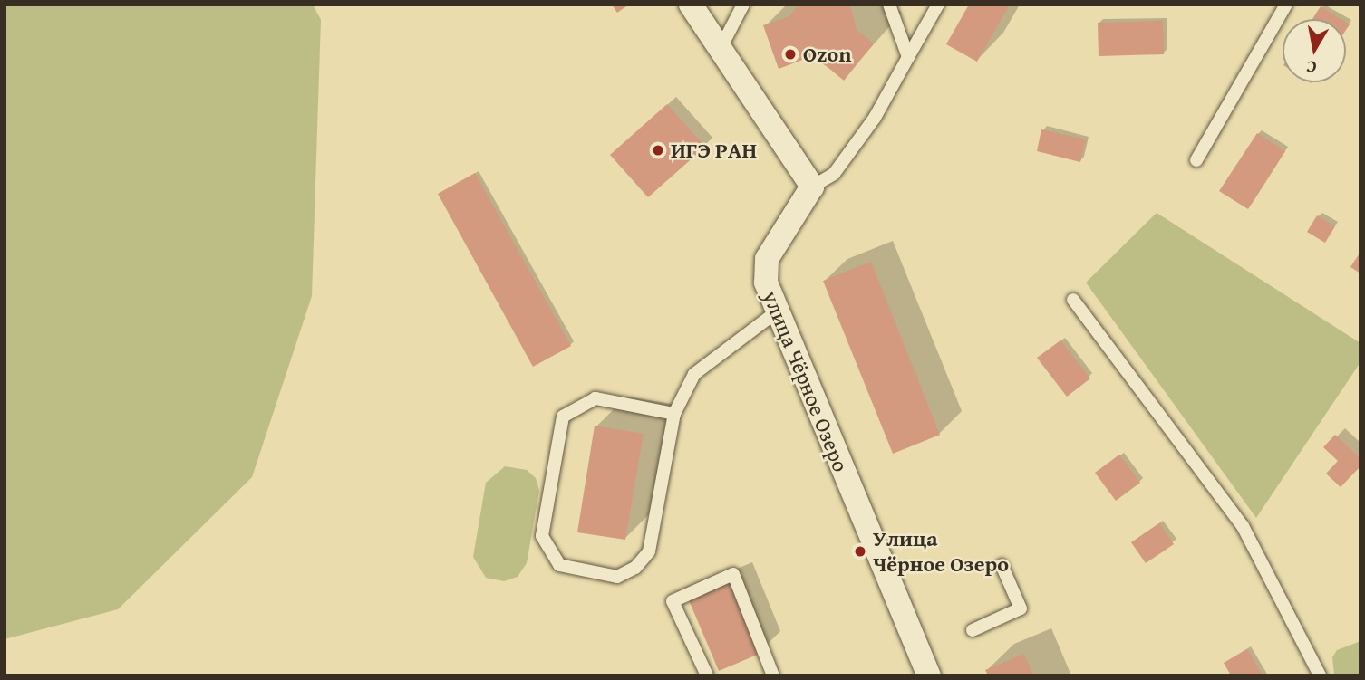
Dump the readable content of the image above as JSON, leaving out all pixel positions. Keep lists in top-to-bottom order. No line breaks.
{"streets":{"street":["улица Чёрное Озеро"]},"places":["Ozon","ИГЭ РАН","Улица Чёрное Озеро"],"north":"bottom"}
